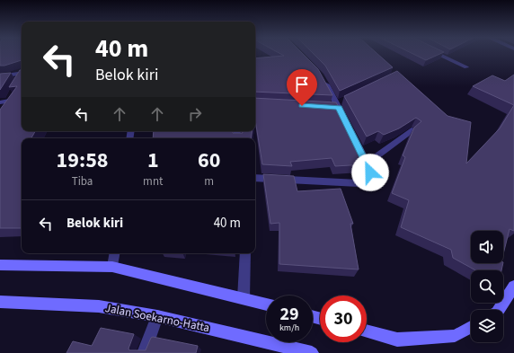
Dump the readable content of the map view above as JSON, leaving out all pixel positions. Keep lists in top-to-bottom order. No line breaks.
{"streets":{"main road":["Jalan Soekarno-Hatta"]},"page":{"turn":["40 m","Belok kiri"],"eta":["19:58","Tiba","1","mnt","60","m"],"list":[{"name":"Belok kiri","value":"40 m"}],"speed":"29 km/h","limit":"30"}}
